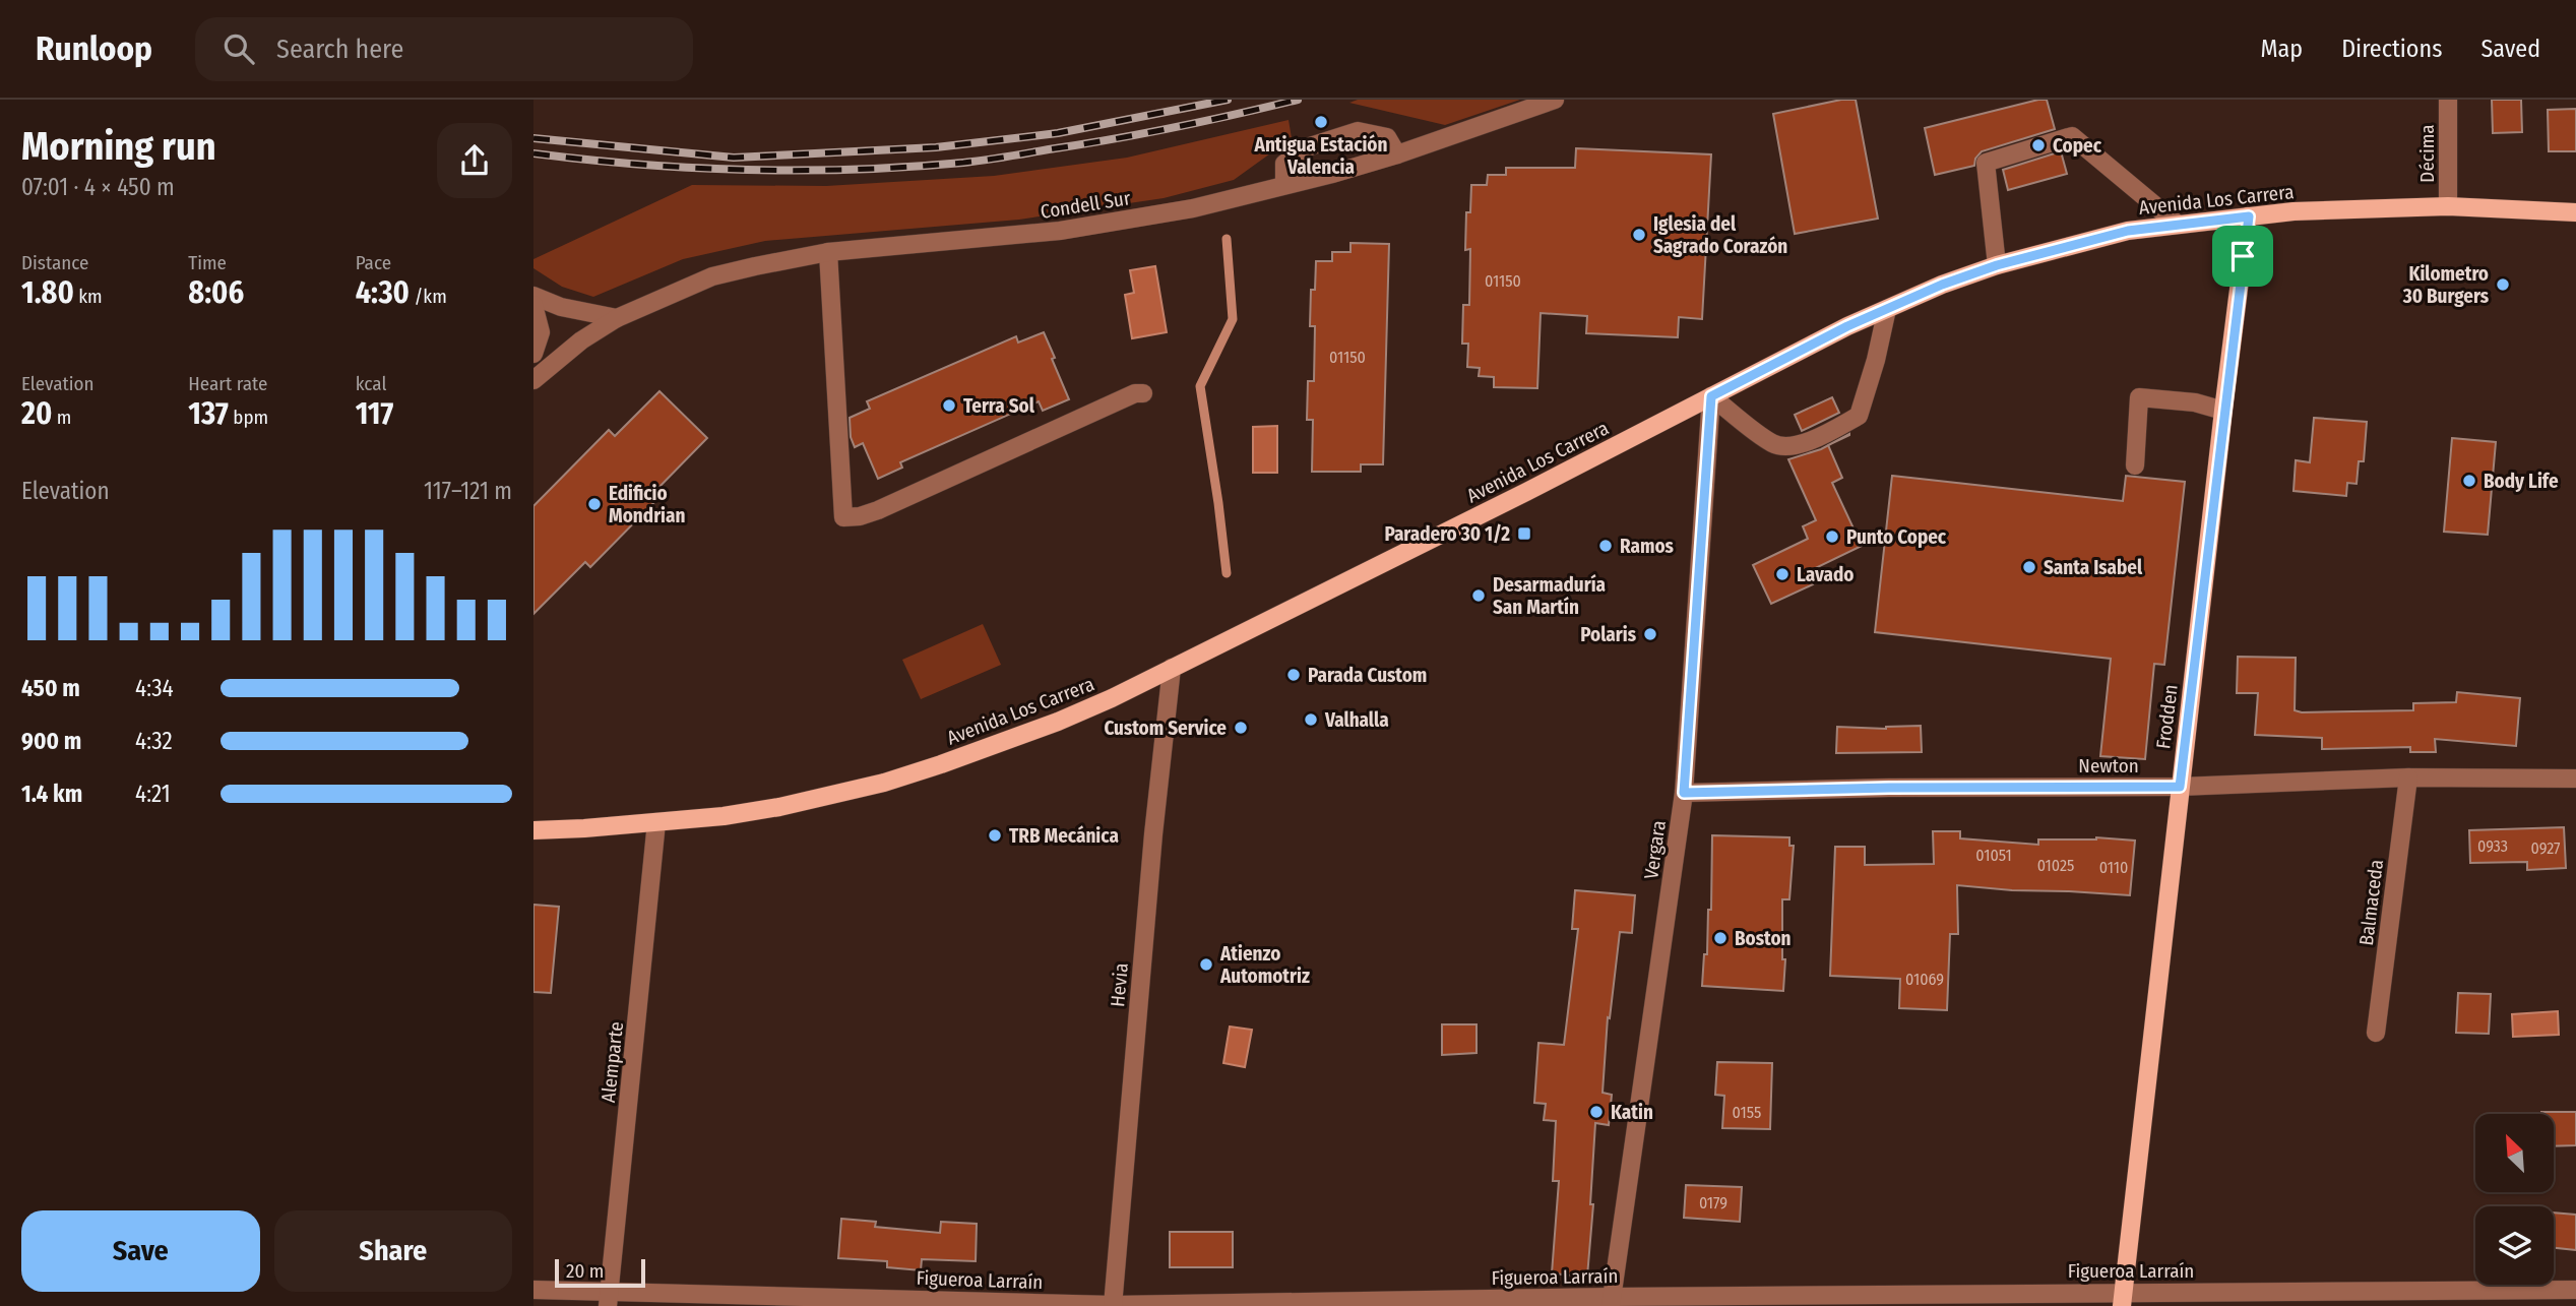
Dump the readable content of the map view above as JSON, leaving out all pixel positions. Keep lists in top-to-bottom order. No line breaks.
{"streets":{"main road":["Avenida Los Carrera","Frodden"],"street":["Décima","Condell Sur","Newton","Vergara","Balmaceda","Hevia","Alemparte","Figueroa Larraín"]},"crossings":[["Décima","Avenida Los Carrera"],["Avenida Los Carrera","Frodden"],["Avenida Los Carrera","Vergara"],["Avenida Los Carrera","Hevia"],["Avenida Los Carrera","Alemparte"],["Frodden","Newton"],["Frodden","Figueroa Larraín"],["Newton","Vergara"],["Newton","Balmaceda"],["Vergara","Figueroa Larraín"],["Hevia","Figueroa Larraín"],["Alemparte","Figueroa Larraín"]],"places":{"other":["Antigua Estación Valencia","Copec","Iglesia del Sagrado Corazón","Kilometro 30 Burgers","Terra Sol","Body Life","Edificio Mondrian","Punto Copec","Ramos","Santa Isabel","Lavado","Desarmaduría San Martín","Polaris","Parada Custom","Valhalla","Custom Service","TRB Mecánica","Boston","Atienzo Automotriz","Katin"],"transit":["Paradero 30 1/2"]},"house_numbers":["01150","01150","0933","0927","01051","01025","0110","01069","0155","0179"],"scale_bar":"20 m","north":"top left","page":{"header":"Runloop","search":"Search here","nav":["Map","Directions","Saved"],"heading":["Morning run","07:01 · 4 × 450 m"],"stats":[["Distance","1.80 km"],["Time","8:06"],["Pace","4:30 /km"],["Elevation","20 m"],["Heart rate","137 bpm"],["kcal","117"]],"chart":["Elevation","117–121 m"],"list":[{"name":"450 m","note":"4:34"},{"name":"900 m","note":"4:32"},{"name":"1.4 km","note":"4:21"}],"buttons":["Save","Share"],"scale":"20 m"}}
